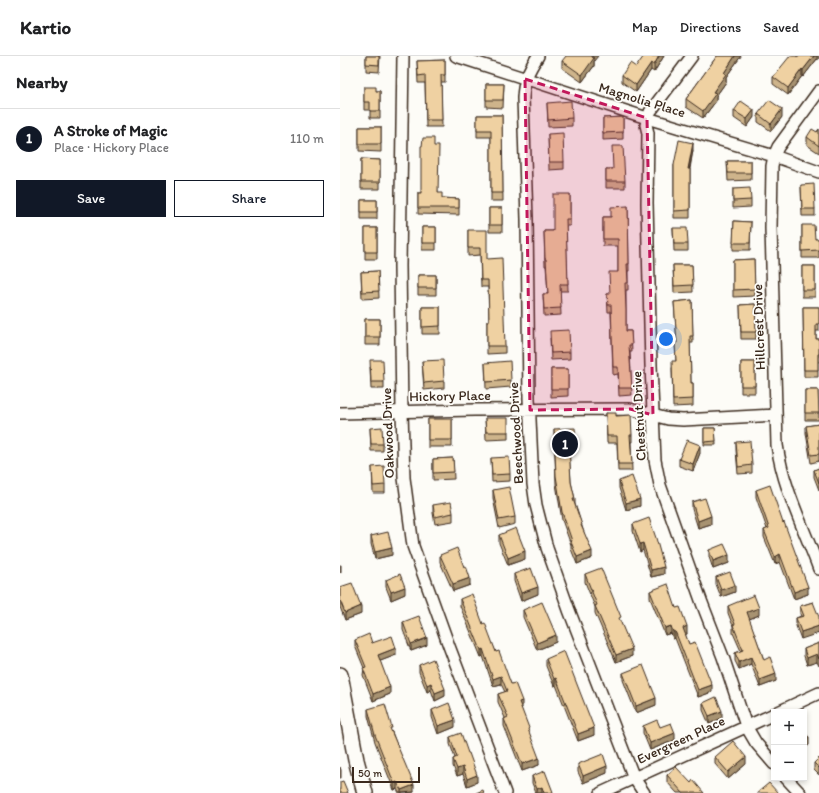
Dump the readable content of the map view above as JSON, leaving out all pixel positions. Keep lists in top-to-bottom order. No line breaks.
{"streets":{"street":["Magnolia Place","Hillcrest Drive","Hickory Place","Chestnut Drive","Oakwood Drive","Beechwood Drive","Evergreen Place"]},"crossings":[["Magnolia Place","Hillcrest Drive"],["Magnolia Place","Chestnut Drive"],["Magnolia Place","Beechwood Drive"],["Hillcrest Drive","Hickory Place"],["Hickory Place","Chestnut Drive"],["Hickory Place","Oakwood Drive"],["Hickory Place","Beechwood Drive"],["Chestnut Drive","Evergreen Place"],["Beechwood Drive","Evergreen Place"]],"scale_bar":"50 m","page":{"header":"Kartio","nav":["Map","Directions","Saved"],"heading":"Nearby","list":[{"mark":"1","name":"A Stroke of Magic","note":"Place · Hickory Place","value":"110 m"}],"buttons":["Save","Share"],"pins":"1","map_buttons":["+","−"],"scale":"50 m"}}
